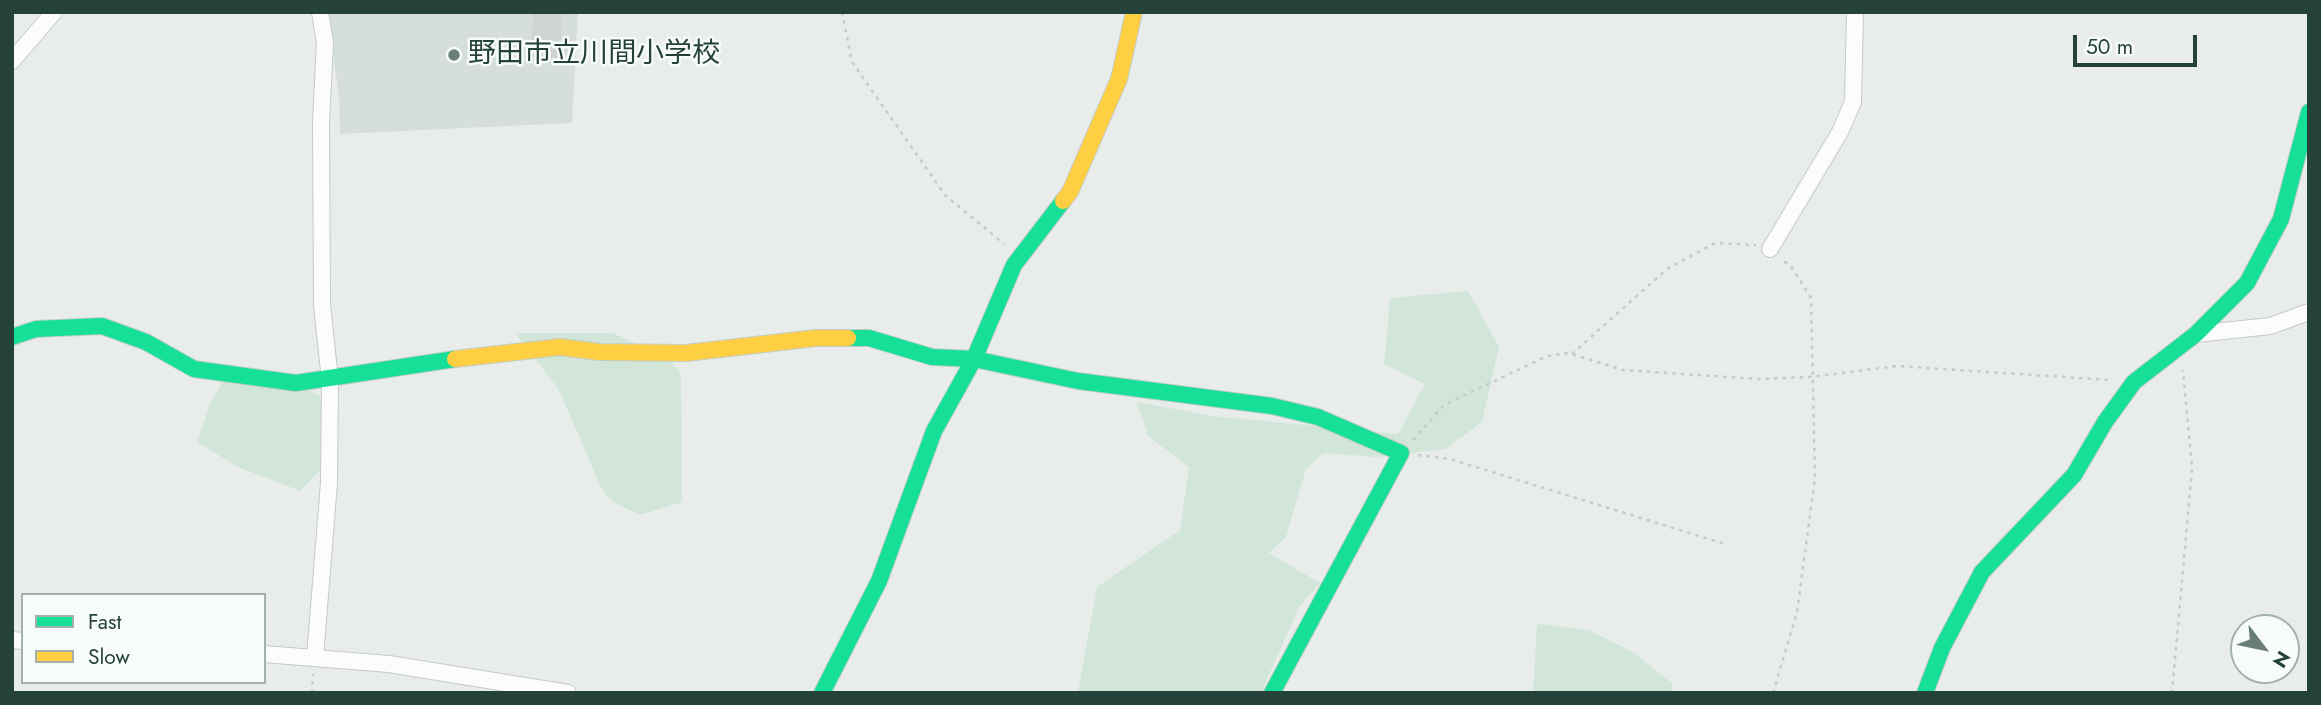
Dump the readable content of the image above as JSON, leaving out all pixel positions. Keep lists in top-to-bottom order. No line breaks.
{"places":["野田市立川間小学校"],"legend":["Fast","Slow"],"scale_bar":"50 m","north":"bottom right"}
